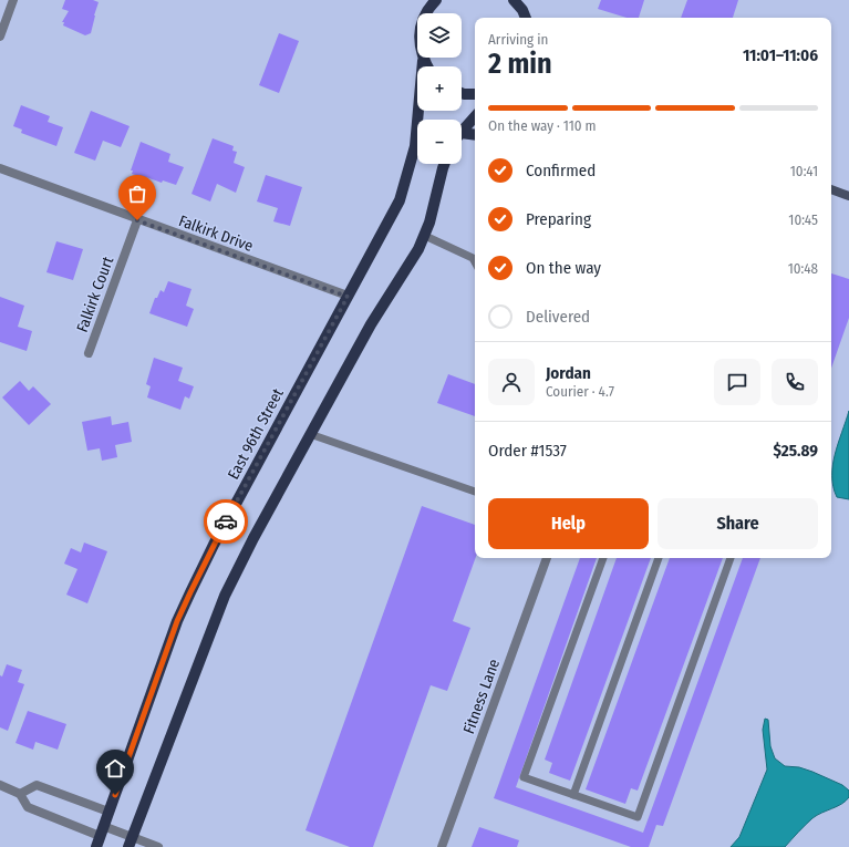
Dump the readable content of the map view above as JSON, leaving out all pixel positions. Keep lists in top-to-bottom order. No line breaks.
{"streets":{"main road":["East 96th Street"],"street":["Falkirk Drive","Falkirk Court","Fitness Lane"]},"crossings":[["Falkirk Drive","Falkirk Court"],["Falkirk Drive","East 96th Street"]],"page":{"map_buttons":["+","−"],"heading":["2 min","Arriving in","11:01–11:06"],"panel":["Jordan","Courier · 4.7","Order #1537","$25.89"],"bar":"On the way · 110 m","list":[["Confirmed","10:41"],["Preparing","10:45"],["On the way","10:48"],"Delivered"],"buttons":["Help","Share"]}}
